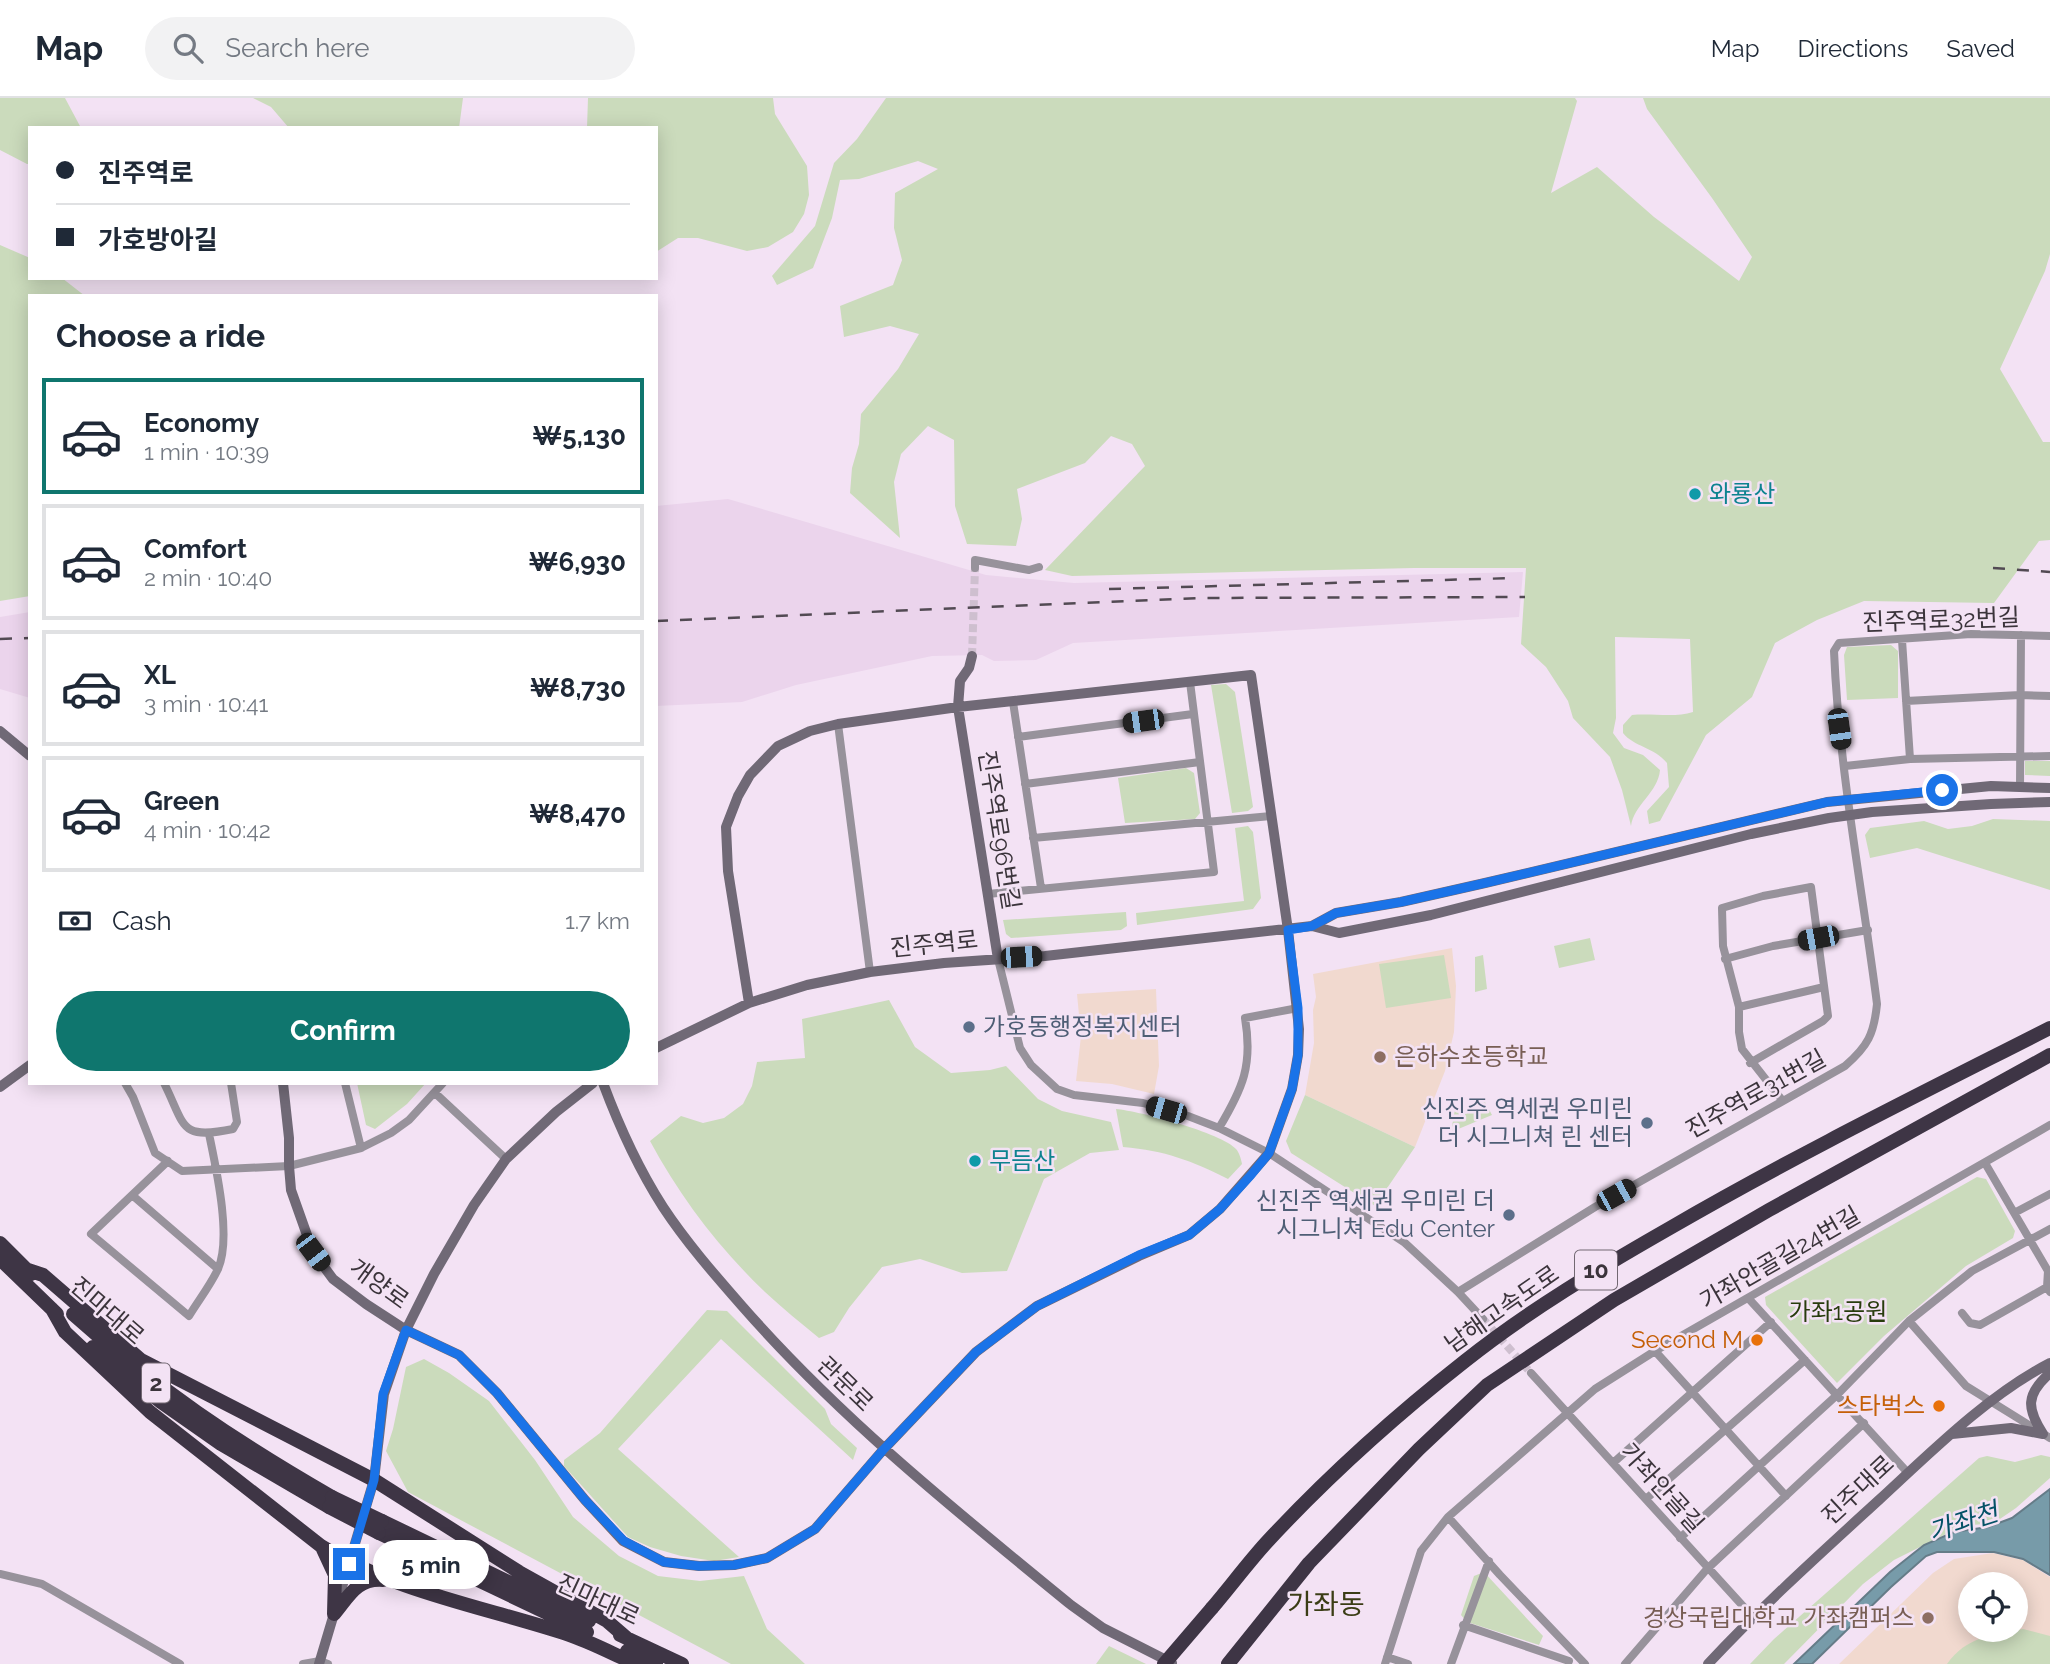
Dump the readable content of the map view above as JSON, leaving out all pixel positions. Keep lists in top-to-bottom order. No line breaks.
{"streets":{"highway":["10","남해고속도로","진마대로","2"],"street":["진주역로32번길","진주역로96번길","진주역로","진주역로31번길","가좌안골길24번길","개양로","관문로","가좌안골길","진주대로"]},"crossings":[["진주역로32번길","진주역로"],["진주역로32번길","진주역로31번길"],["진주역로96번길","진주역로"],["진주역로","진주역로31번길"],["가좌안골길24번길","가좌안골길"],["개양로","관문로"],["진마대로","2"],["가좌안골길","진주대로"]],"districts":["가좌동"],"water":["가좌천"],"parks":["가좌1공원"],"places":["와룡산","가호동행정복지센터","은하수초등학교","신진주 역세권 우미린 더 시그니쳐 린 센터","무듬산","신진주 역세권 우미린 더 시그니쳐 Edu Center","Second M","스타벅스","경상국립대학교 가좌캠퍼스"],"page":{"header":"Map","search":"Search here","nav":["Map","Directions","Saved"],"banner":["진주역로","가호방아길"],"heading":"Choose a ride","list":[{"name":"Economy","note":"1 min · 10:39","value":"₩5,130"},{"name":"Comfort","note":"2 min · 10:40","value":"₩6,930"},{"name":"XL","note":"3 min · 10:41","value":"₩8,730"},{"name":"Green","note":"4 min · 10:42","value":"₩8,470"}],"pay":["Cash","1.7 km"],"buttons":"Confirm","bubble":"5 min"}}
